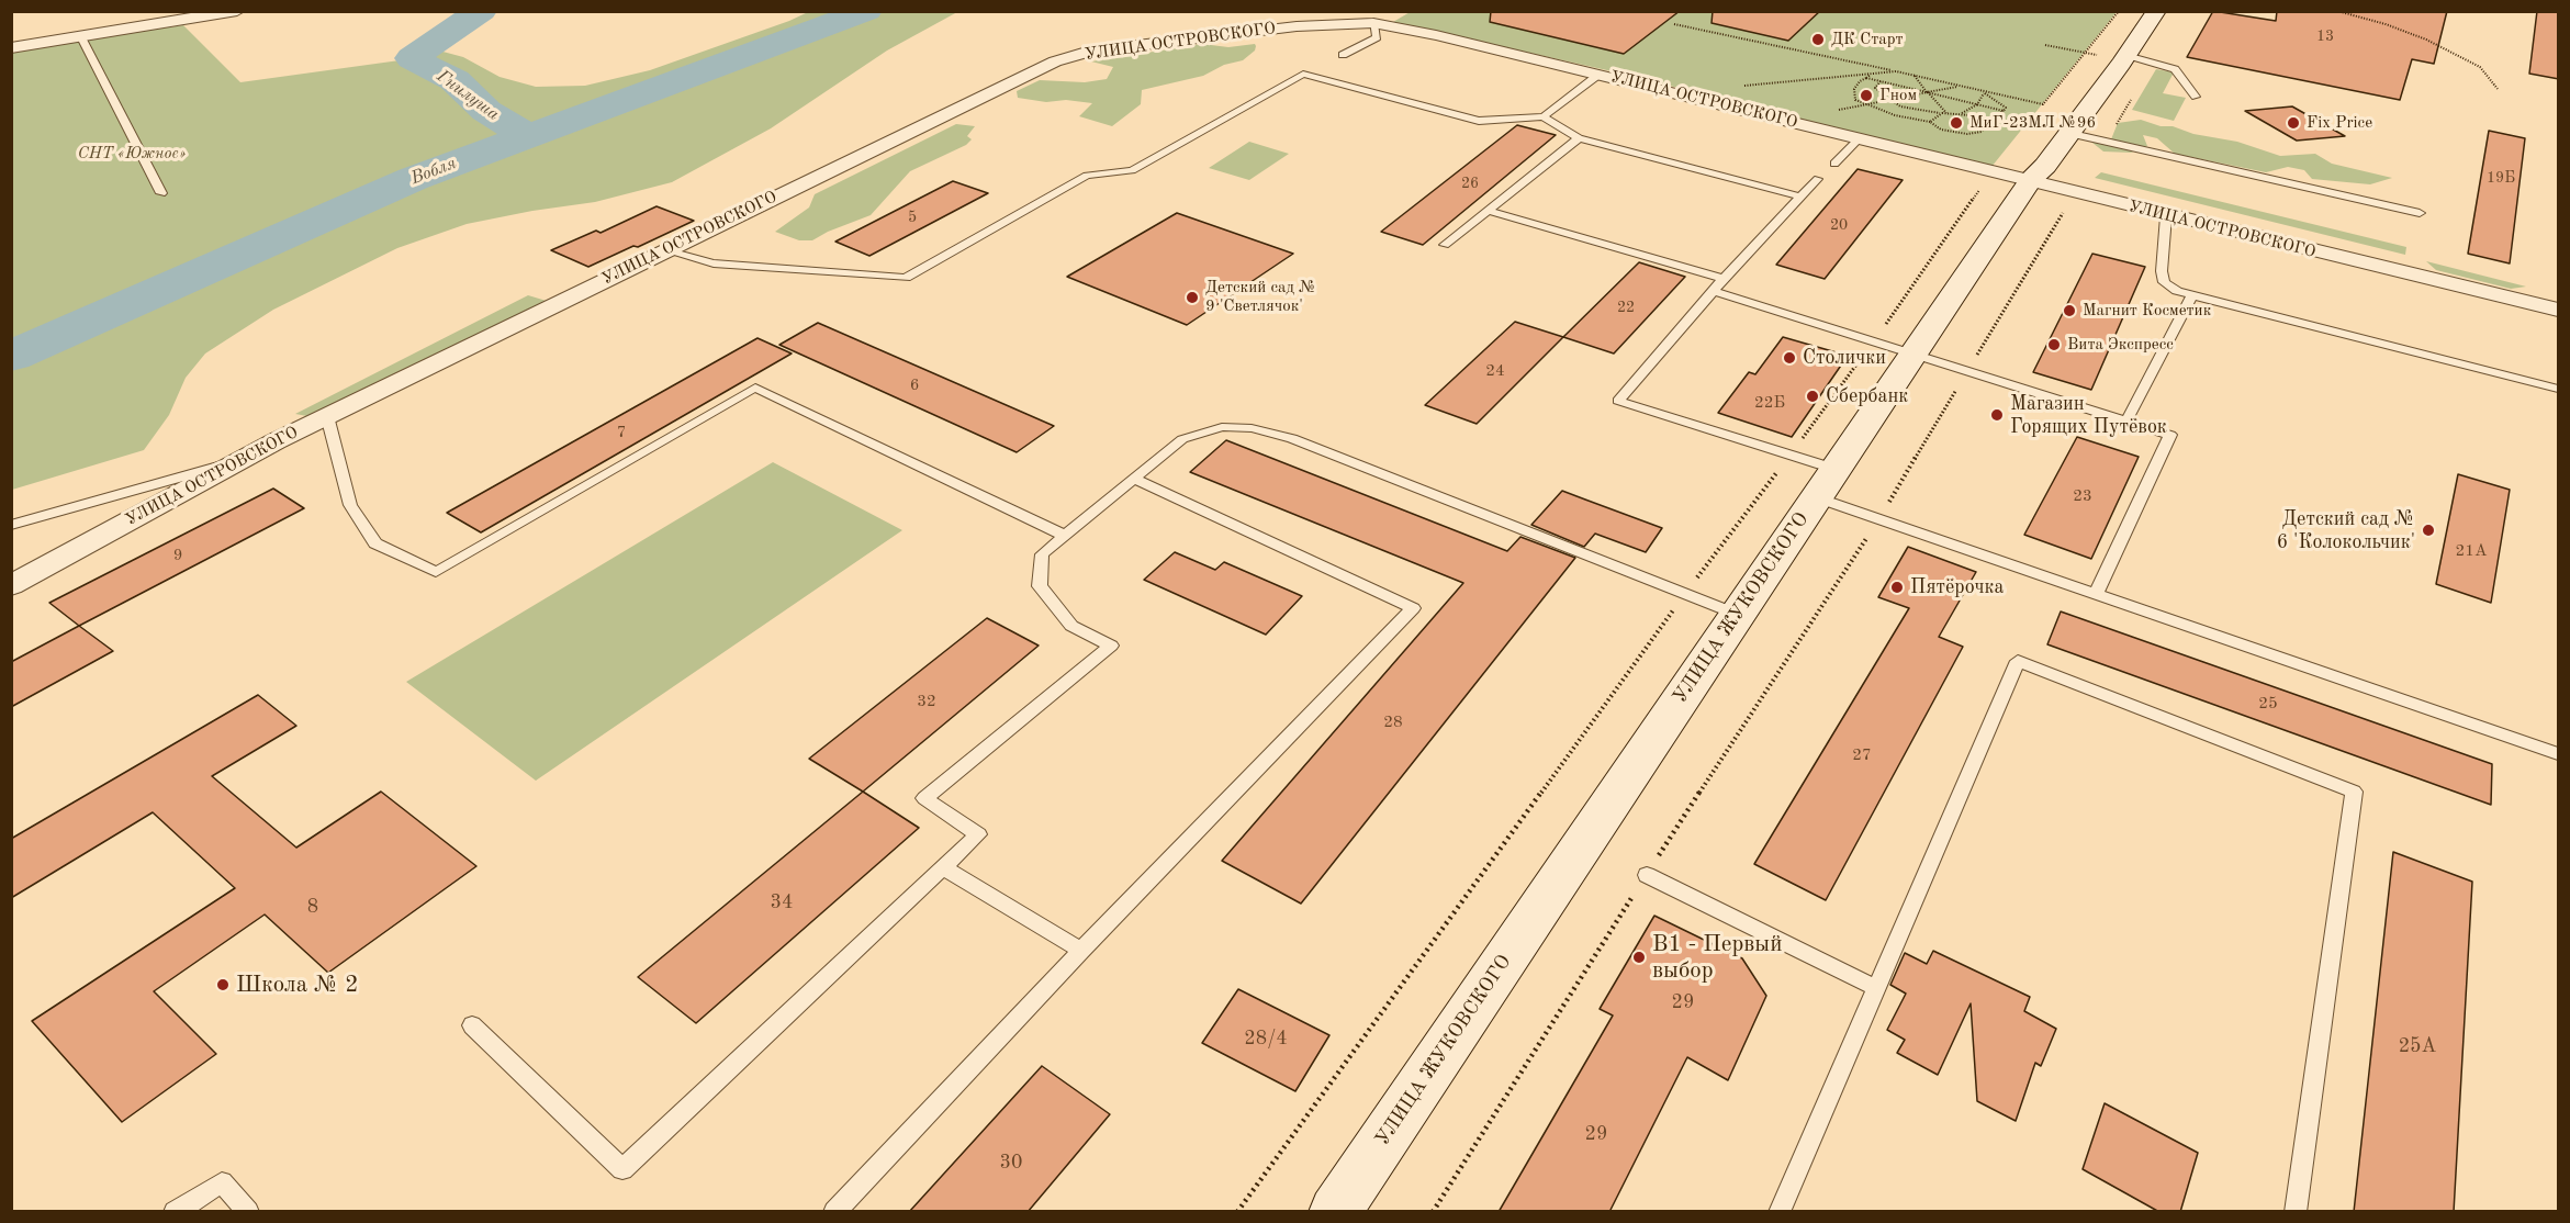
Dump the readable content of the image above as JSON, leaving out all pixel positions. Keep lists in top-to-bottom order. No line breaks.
{"streets":{"street":["УЛИЦА ОСТРОВСКОГО","УЛИЦА ЖУКОВСКОГО"]},"crossings":[["УЛИЦА ОСТРОВСКОГО","УЛИЦА ЖУКОВСКОГО"]],"water":["Гнилуша","Вобля"],"parks":["СНТ «Южное»"],"places":["ДК Старт","Гном","МиГ-23МЛ №96","Fix Price","Детский сад № 9 'Светлячок'","Магнит Косметик","Вита Экспресс","Столички","Сбербанк","Магазин Горящих Путёвок","Детский сад № 6 'Колокольчик'","Пятёрочка","В1 - Первый выбор","Школа № 2"],"house_numbers":["13","19Б","26","5","20","22","24","6","22Б","7","23","21А","9","32","25","28","27","34","8","29","28/4","25А","29","30"]}
